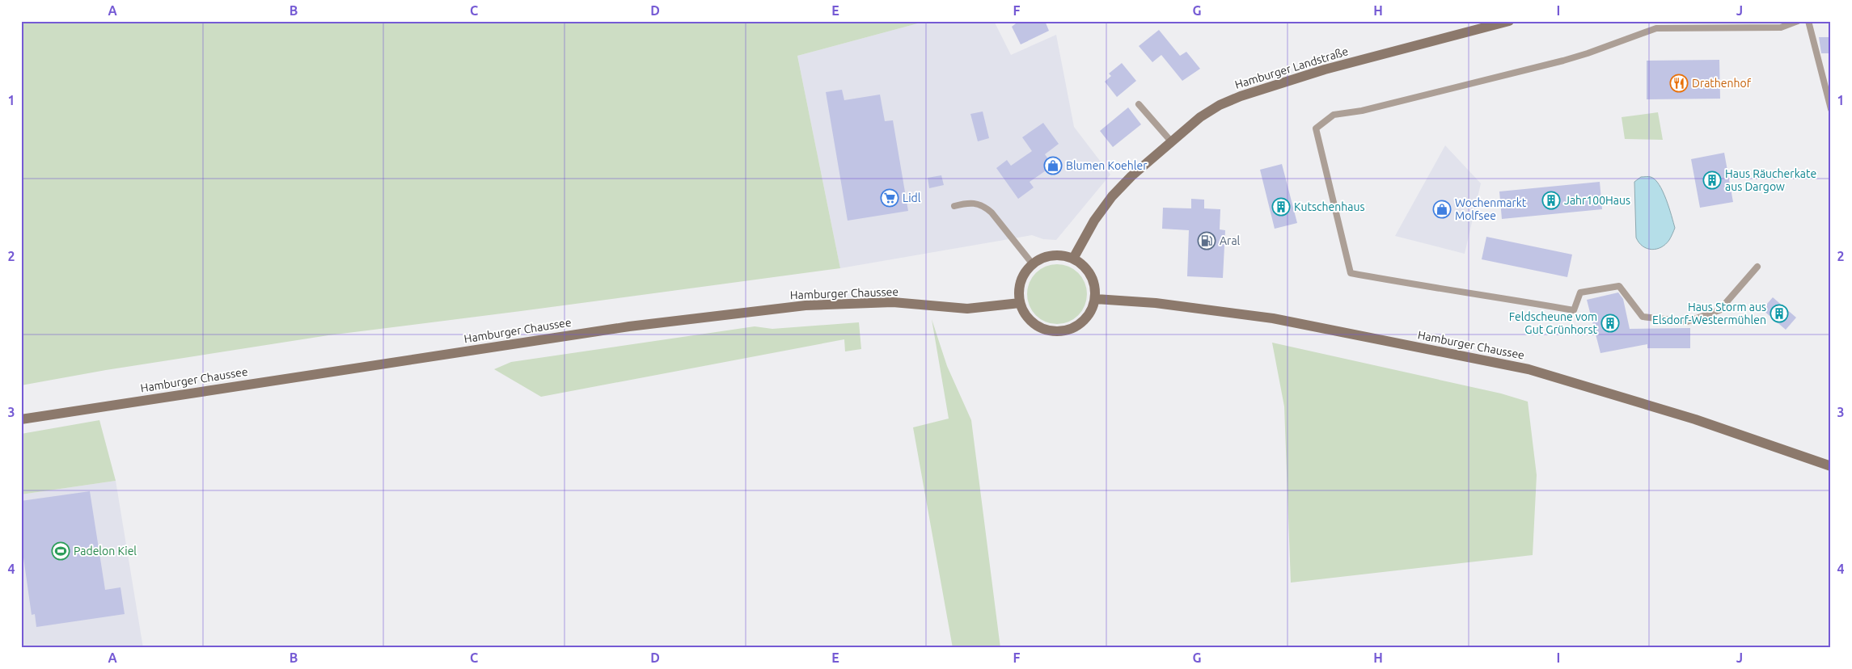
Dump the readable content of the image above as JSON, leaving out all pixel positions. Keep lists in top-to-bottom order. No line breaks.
{"streets":{"main road":["Hamburger Landstraße","Hamburger Chaussee"]},"crossings":[["Hamburger Landstraße","Hamburger Chaussee"]],"places":{"restaurant":["Drathenhof"],"shop":["Blumen Koehler","Wochenmarkt Molfsee"],"building":["Haus Räucherkate aus Dargow","Jahr100Haus","Kutschenhaus","Haus Storm aus Elsdorf-Westermühlen","Feldscheune vom Gut Grünhorst"],"supermarket":["Lidl"],"fuel station":["Aral"],"sports":["Padelon Kiel"]},"grid":{"columns":["A","B","C","D","E","F","G","H","I","J"],"rows":["1","2","3","4"]}}
